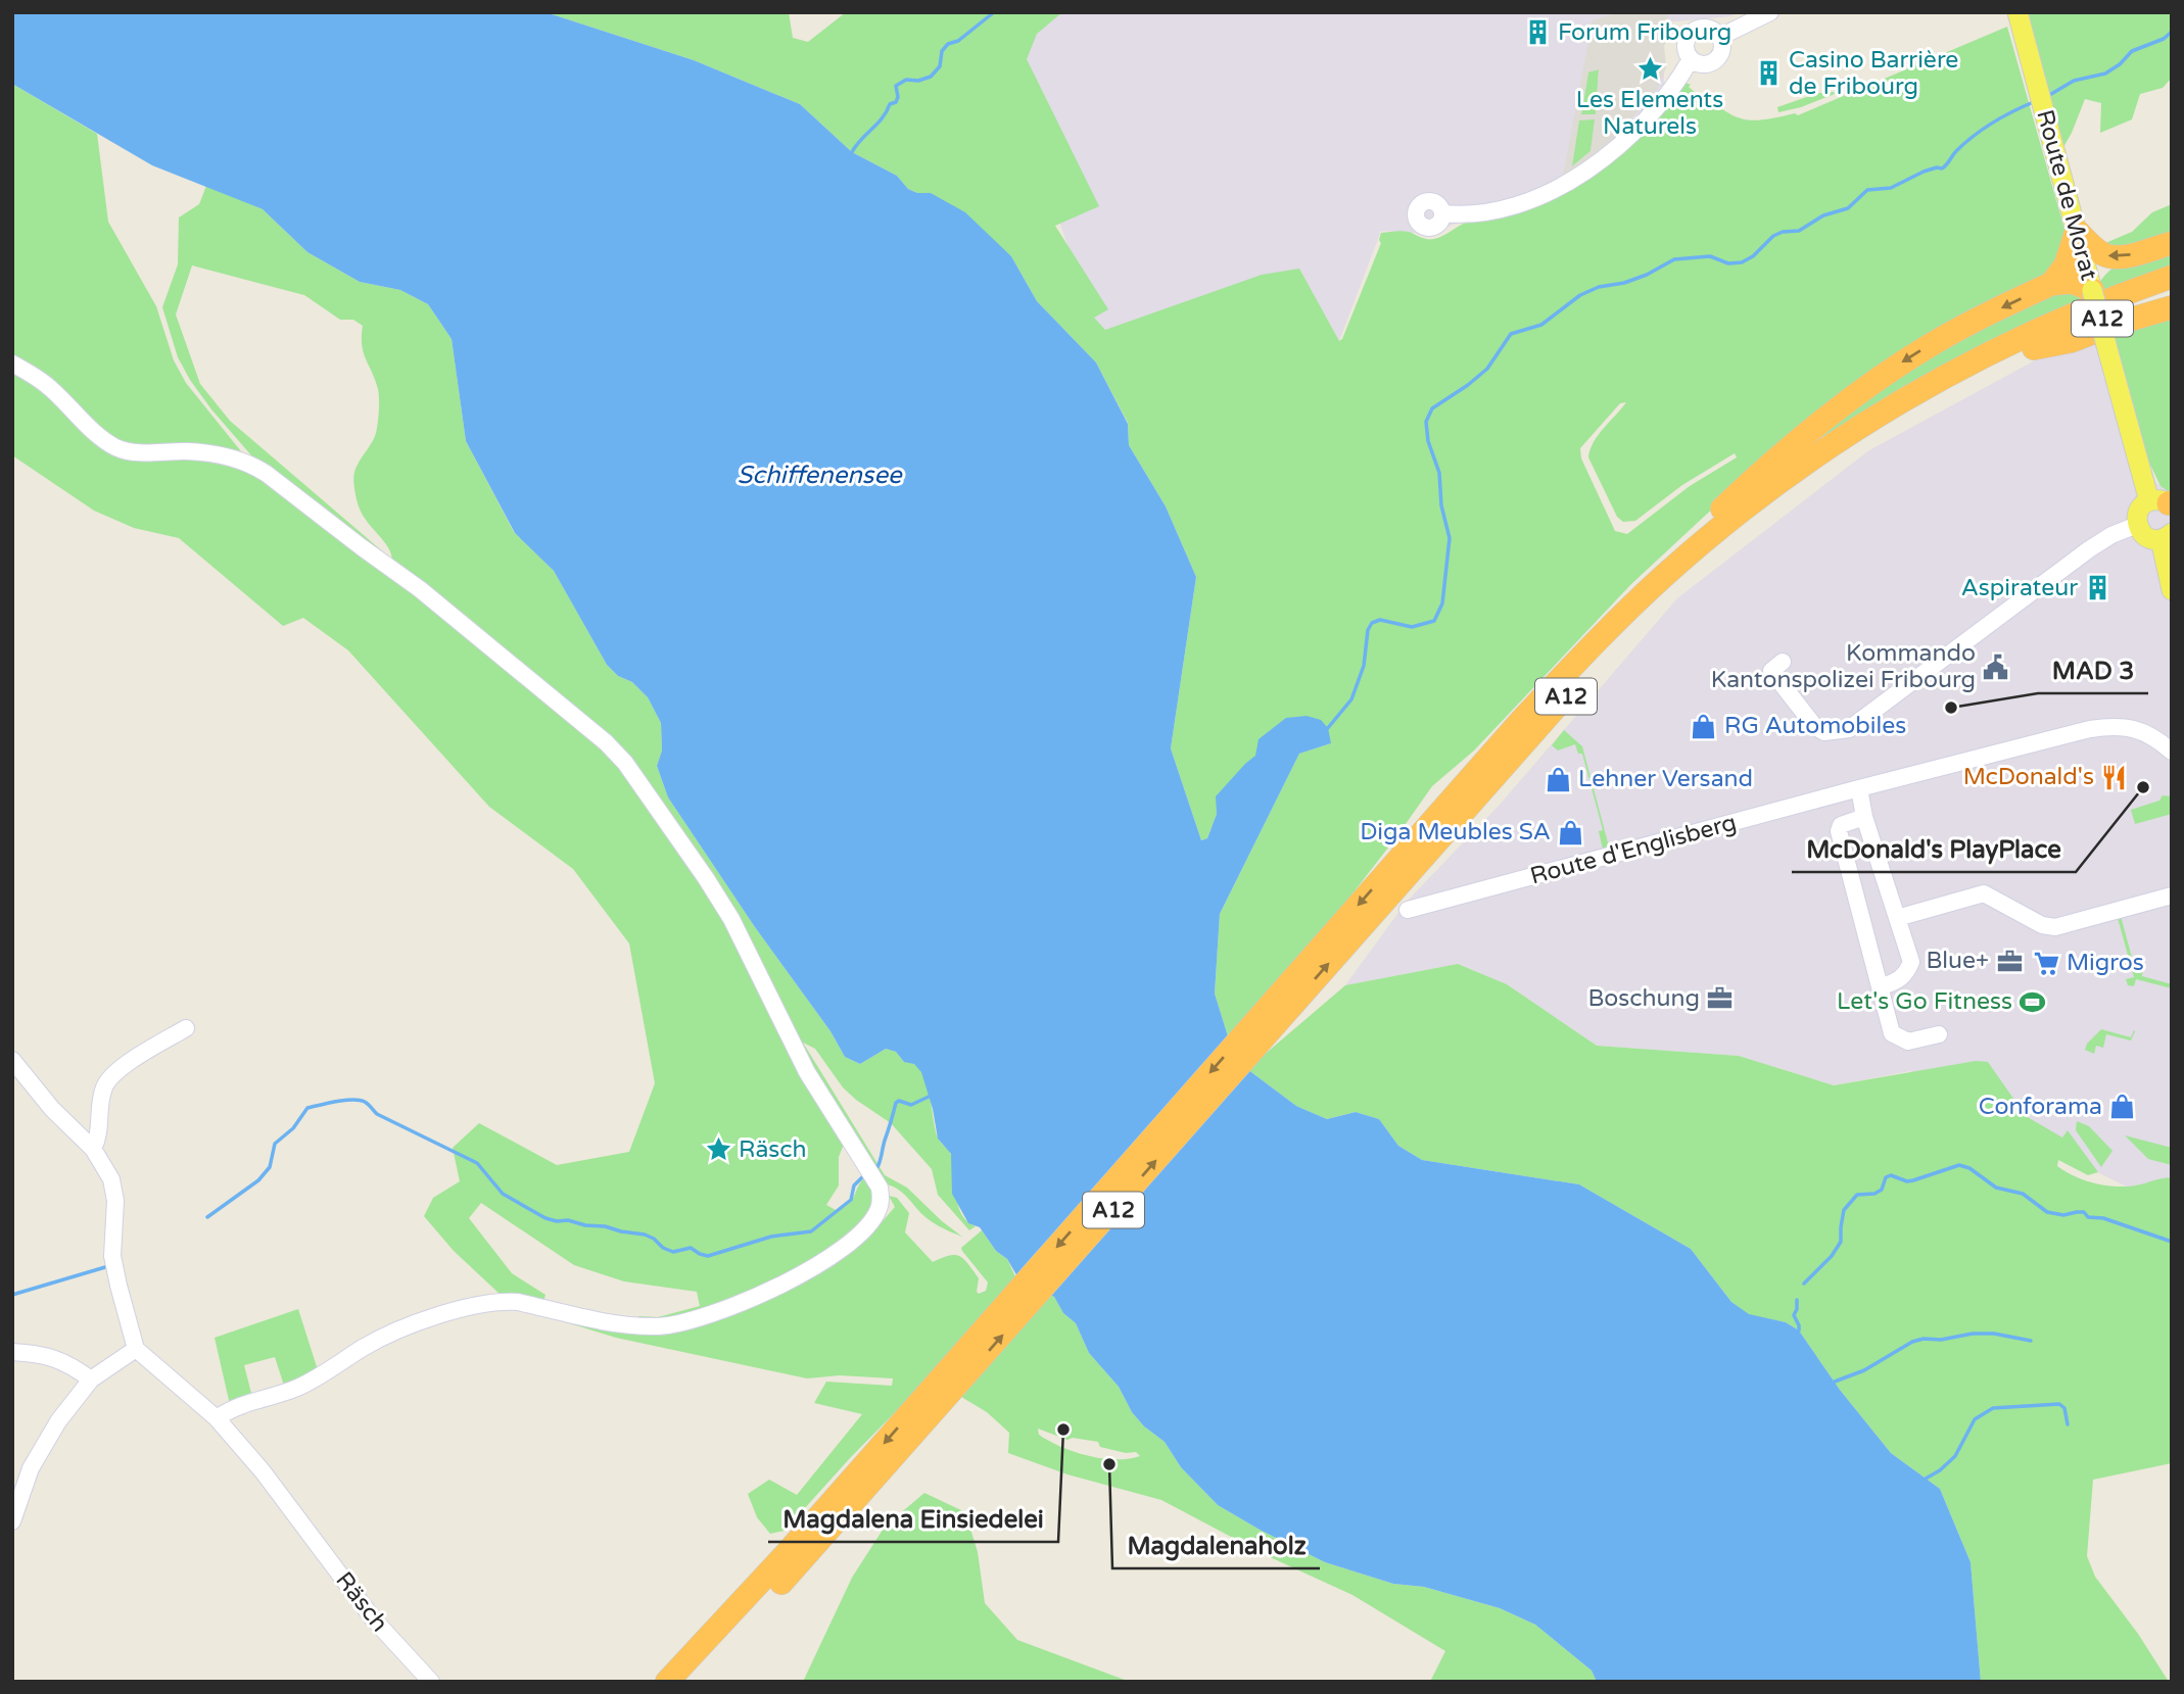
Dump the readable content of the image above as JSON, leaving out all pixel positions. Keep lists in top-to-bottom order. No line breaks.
{"streets":{"highway":["A12"],"main road":["Route de Morat"],"street":["Route d'Englisberg","Räsch"]},"water":["Schiffenensee"],"places":{"building":["Forum Fribourg","Casino Barrière de Fribourg","Aspirateur"],"place":["Les Elements Naturels","Räsch"],"public building":["Kommando Kantonspolizei Fribourg"],"other":["MAD 3","McDonald's PlayPlace","Magdalena Einsiedelei","Magdalenaholz"],"shop":["RG Automobiles","Lehner Versand","Diga Meubles SA","Conforama"],"restaurant":["McDonald's"],"office":["Blue+","Boschung"],"supermarket":["Migros"],"sports":["Let's Go Fitness"]}}
